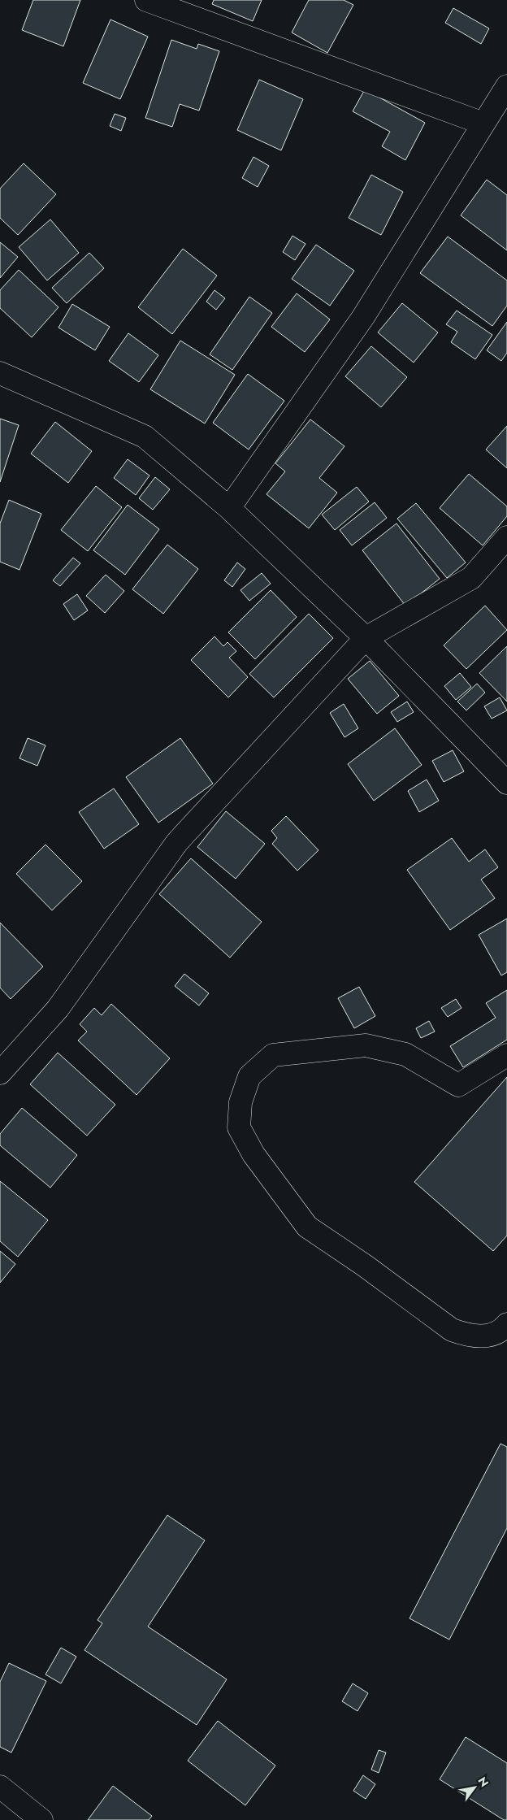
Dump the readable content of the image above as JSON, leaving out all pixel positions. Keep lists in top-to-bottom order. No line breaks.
{"north":"top right"}
